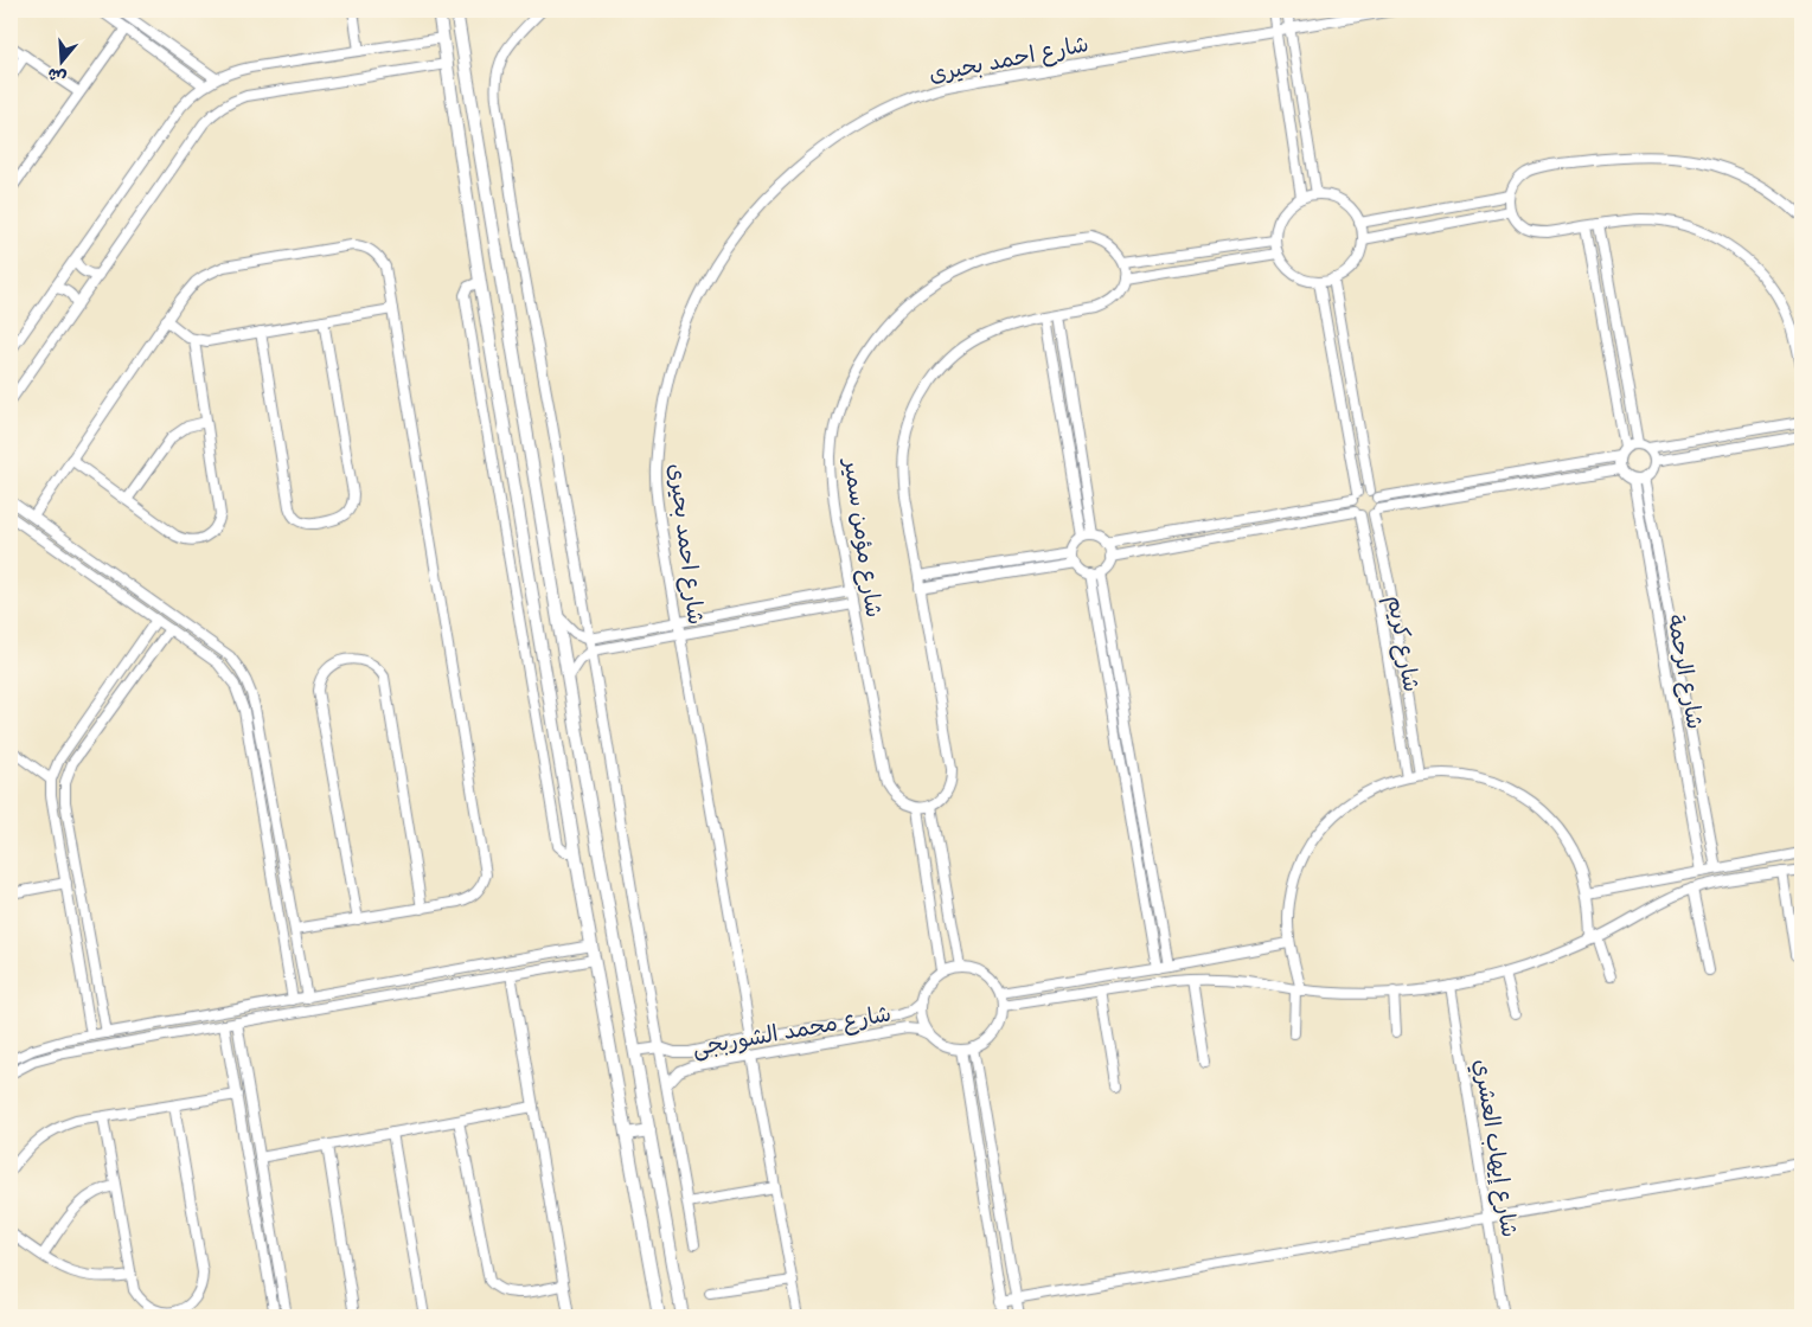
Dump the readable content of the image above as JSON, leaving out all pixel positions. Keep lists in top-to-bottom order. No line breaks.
{"streets":{"street":["شارع احمد بحيرى","شارع مؤمن سمير","شارع كريم","شارع الرحمة","شارع محمد الشوربجى","شارع إيهاب العشري"]},"crossings":[["شارع احمد بحيرى","شارع محمد الشوربجى"]],"north":"bottom"}
